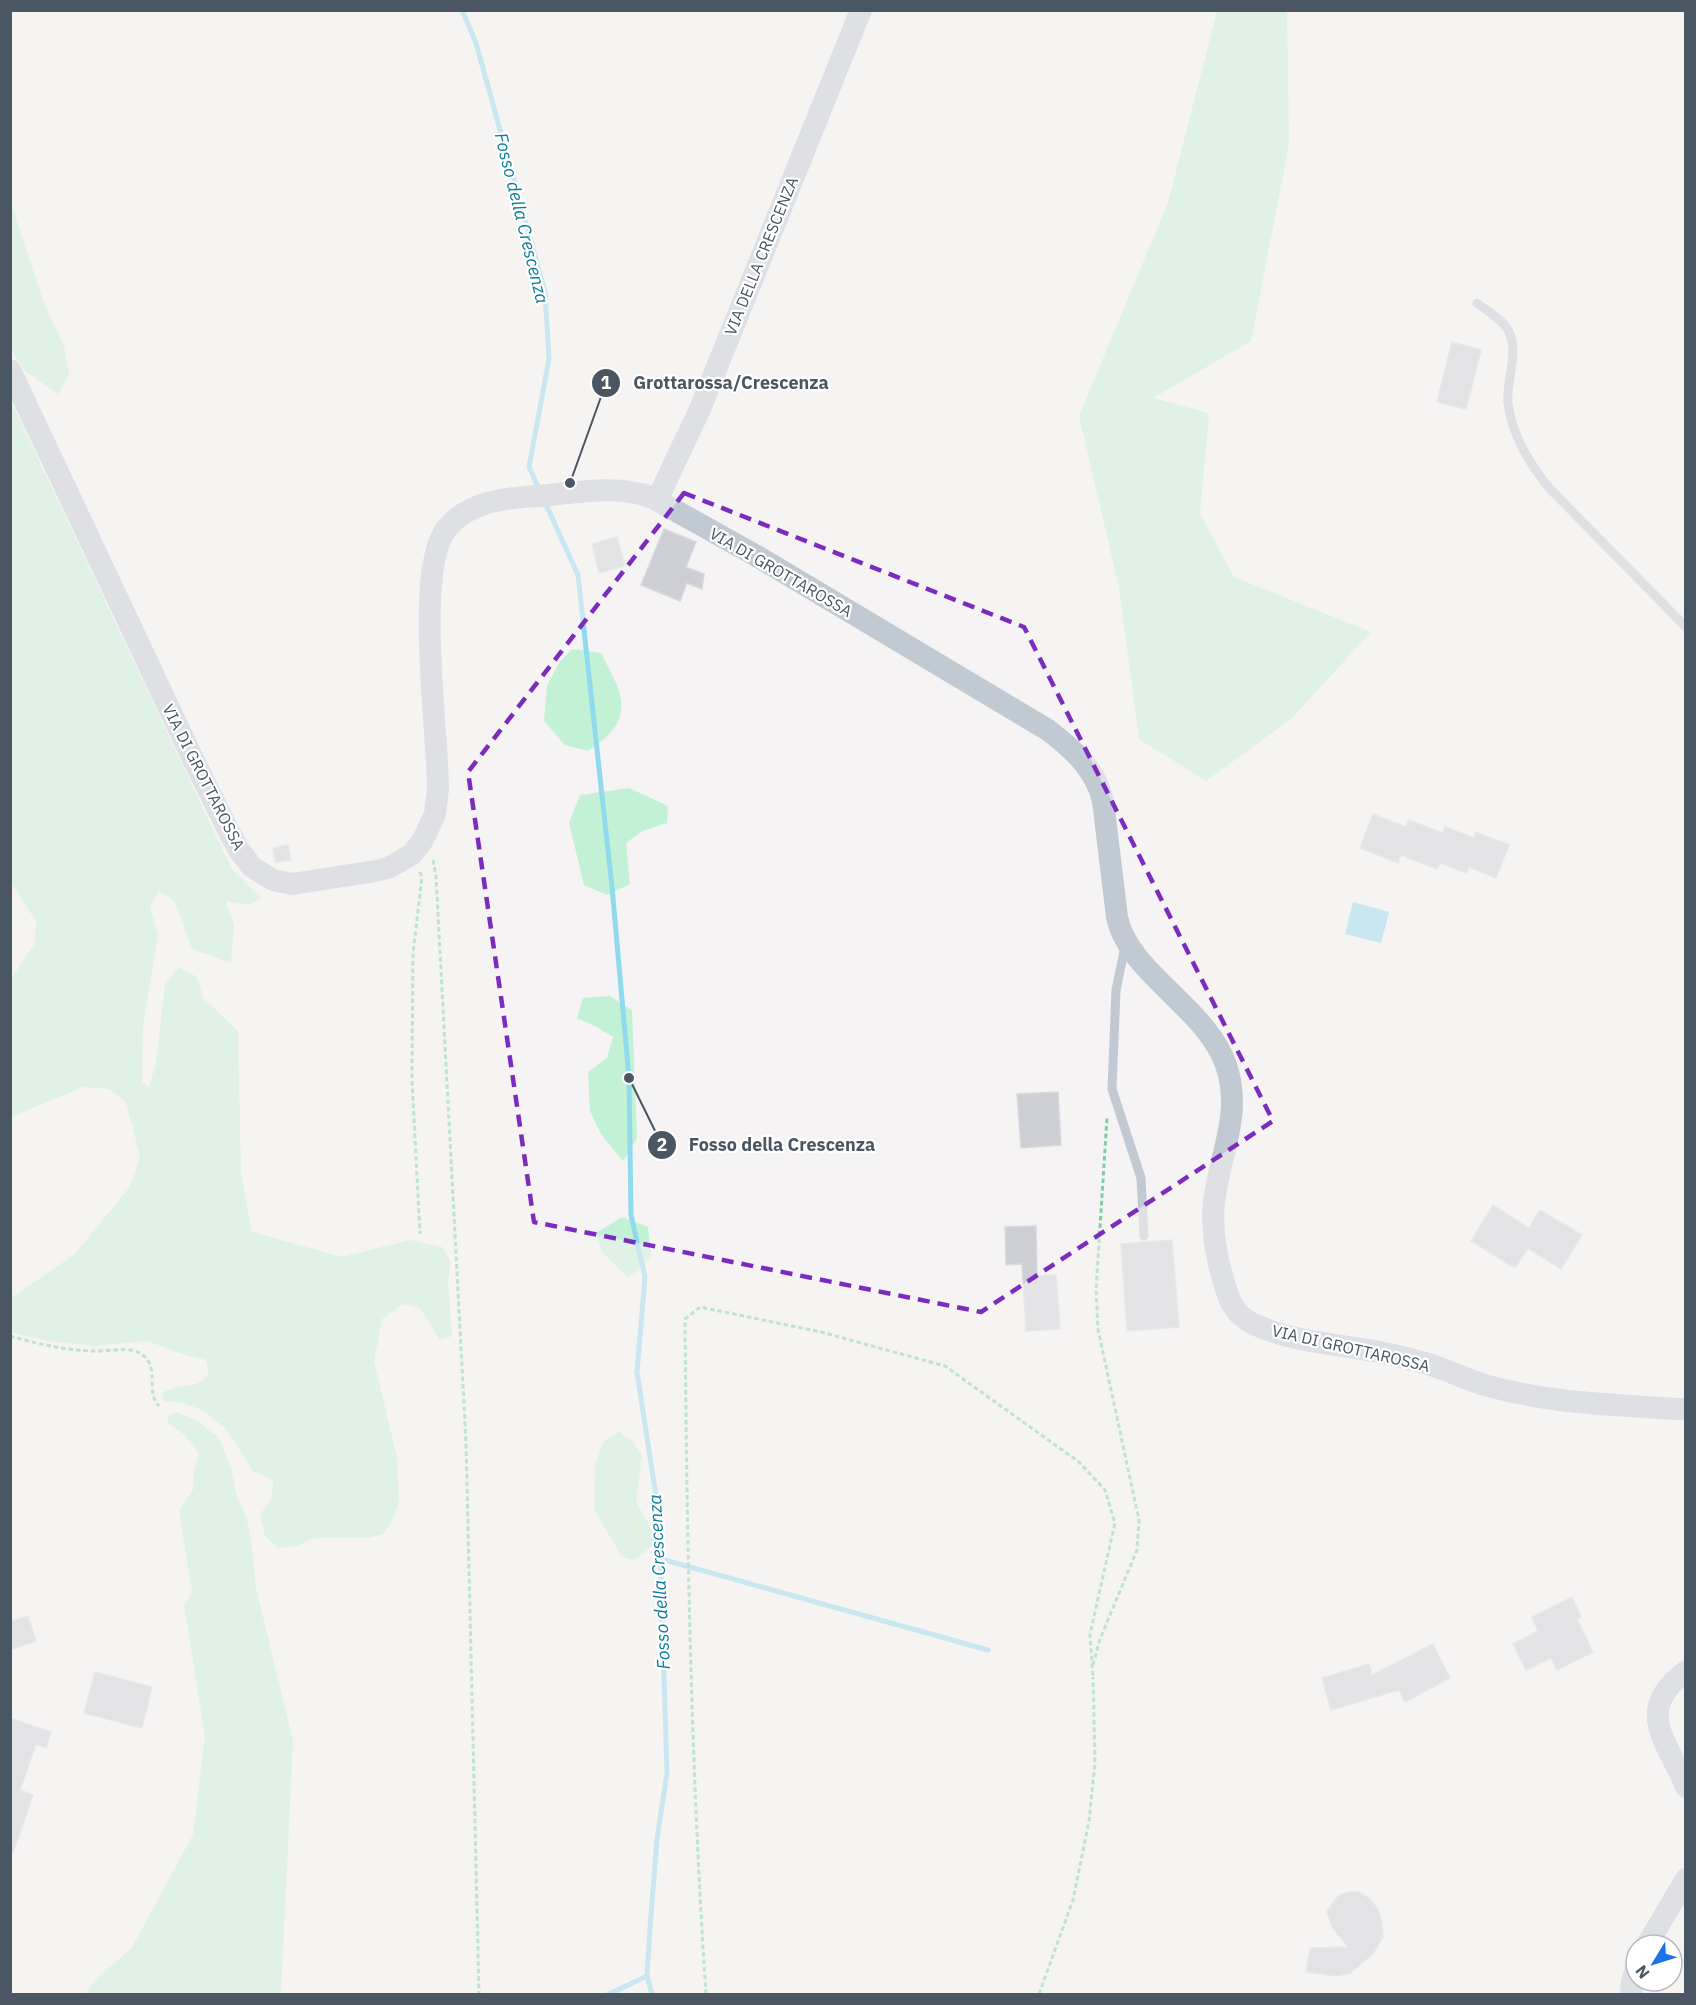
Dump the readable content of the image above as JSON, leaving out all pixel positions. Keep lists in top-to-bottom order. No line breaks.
{"streets":{"street":["VIA DELLA CRESCENZA","VIA DI GROTTAROSSA"]},"crossings":[["VIA DELLA CRESCENZA","VIA DI GROTTAROSSA"]],"water":["Fosso della Crescenza"],"places":["Grottarossa/Crescenza","Fosso della Crescenza"],"north":"bottom left"}
